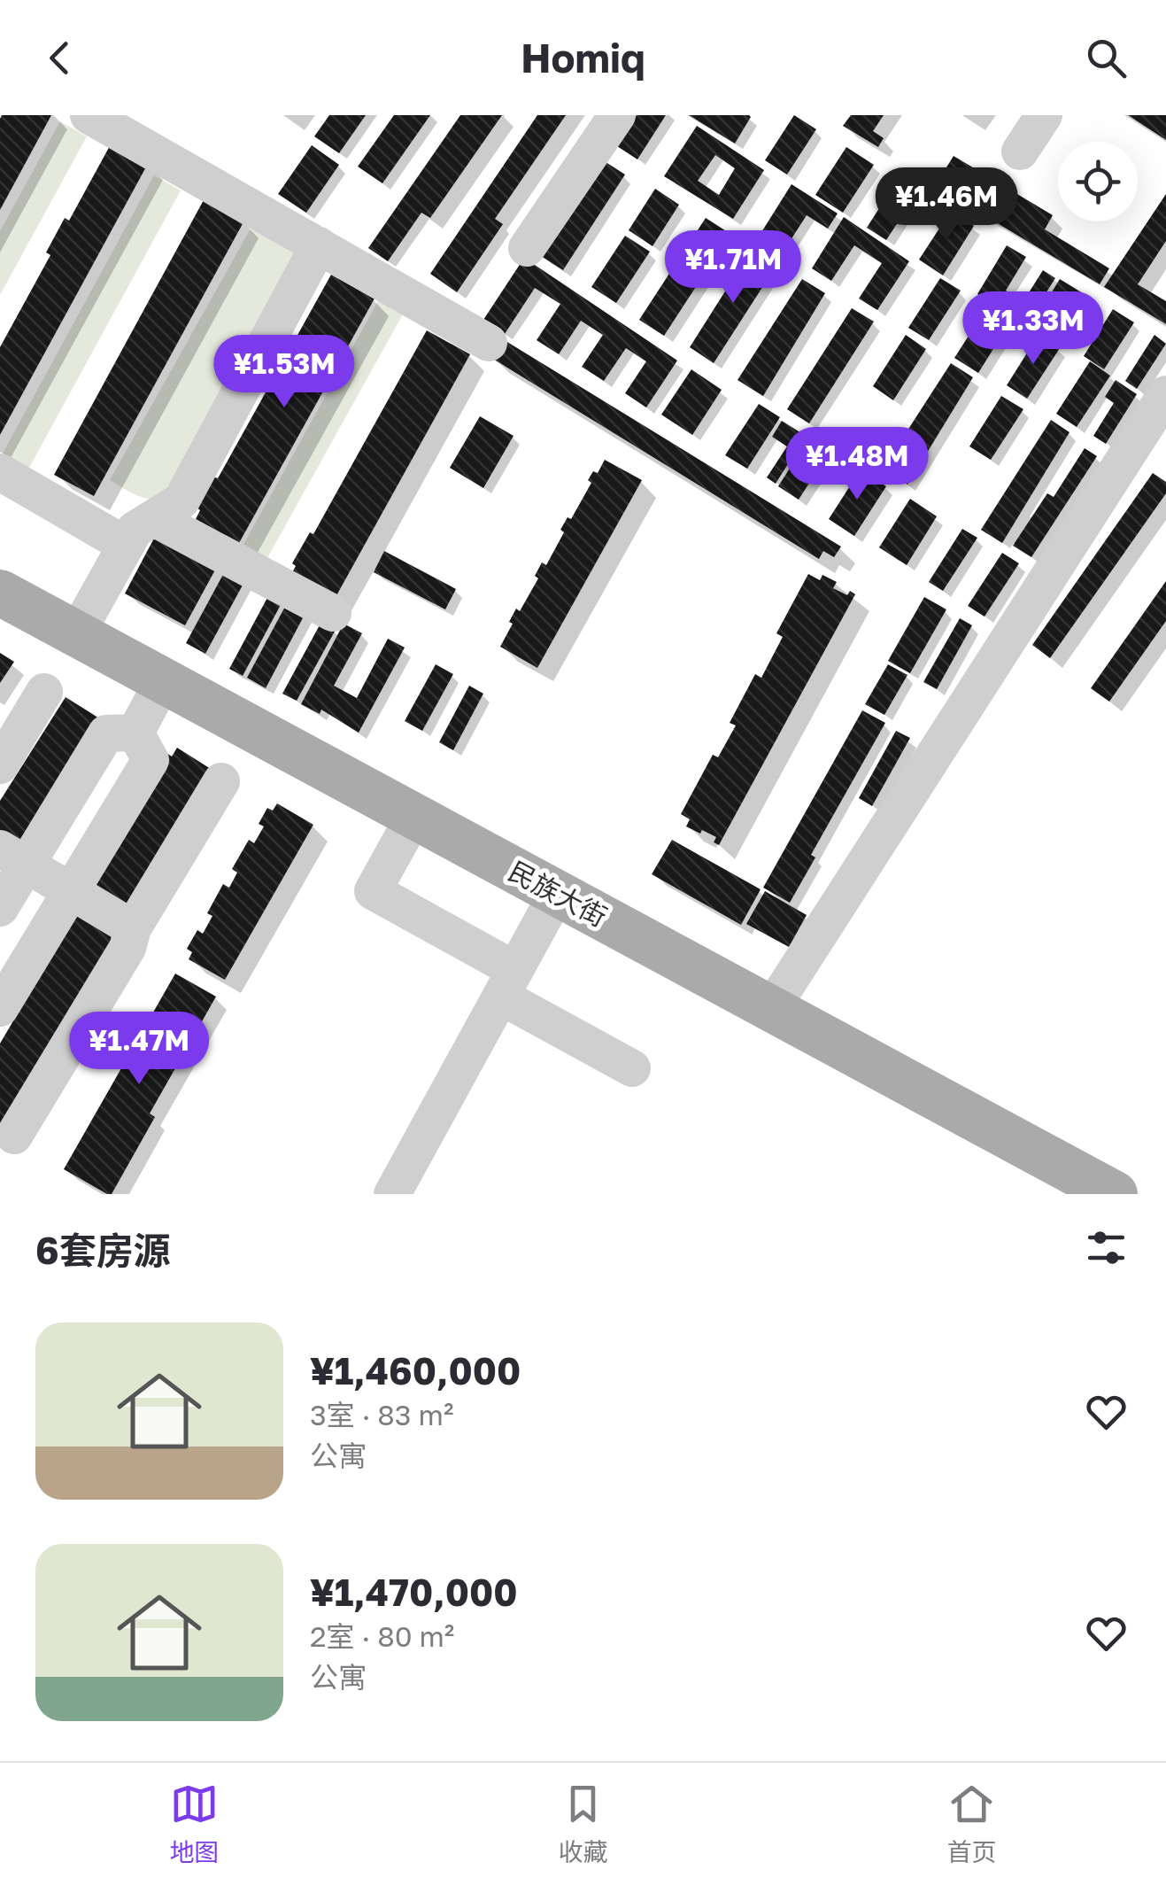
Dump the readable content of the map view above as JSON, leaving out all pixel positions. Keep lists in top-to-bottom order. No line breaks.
{"streets":{"main road":["民族大街"]},"page":{"header":"Homiq","price":["¥1.46M","¥1.71M","¥1.33M","¥1.53M","¥1.48M","¥1.47M"],"heading":"6套房源","list":[{"name":"¥1,460,000","note":"3室 · 83 m² · 公寓"},{"name":"¥1,470,000","note":"2室 · 80 m² · 公寓"}],"tabs":["地图","收藏","首页"]}}
